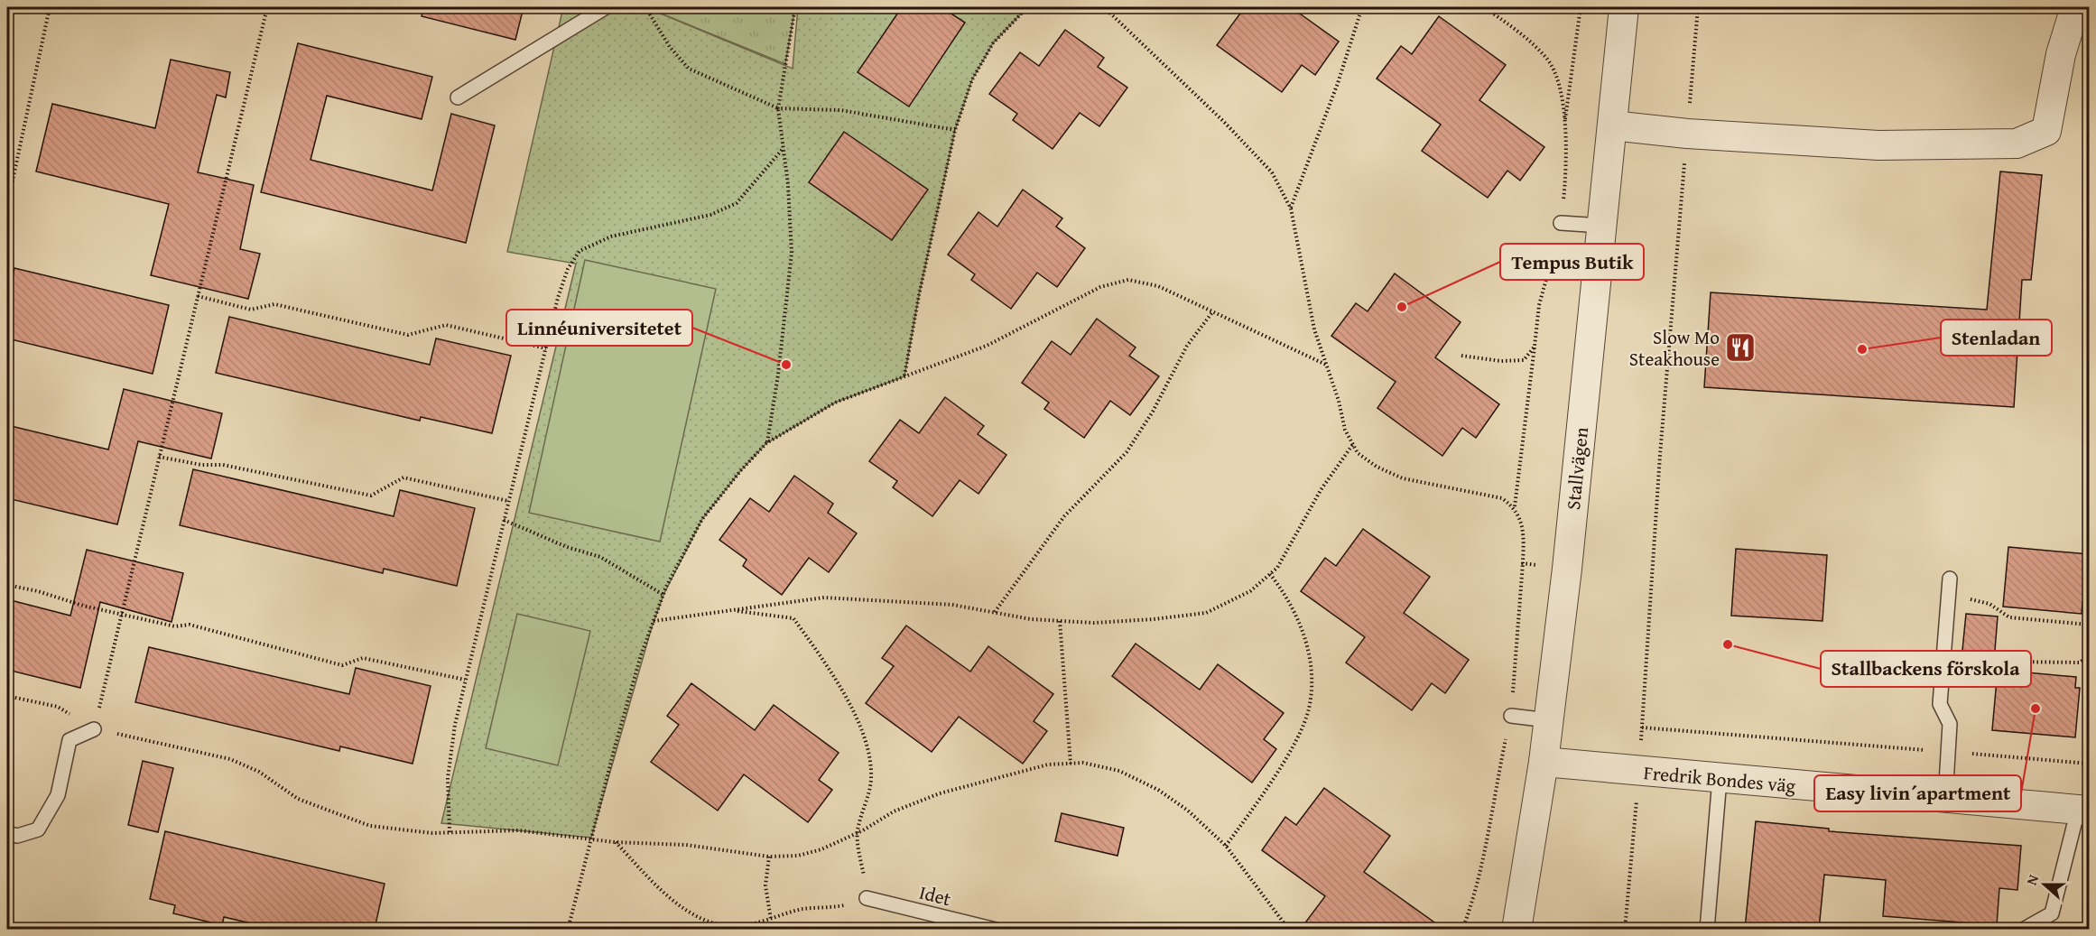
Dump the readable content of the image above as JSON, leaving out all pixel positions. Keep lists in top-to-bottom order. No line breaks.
{"streets":{"street":["Stallvägen","Fredrik Bondes väg"],"lane":["Idet"]},"crossings":[["Stallvägen","Fredrik Bondes väg"]],"places":{"other":["Tempus Butik","Stenladan","Linnéuniversitetet","Stallbackens förskola","Easy livin´apartment"],"restaurant":["Slow Mo Steakhouse"]},"north":"left"}
